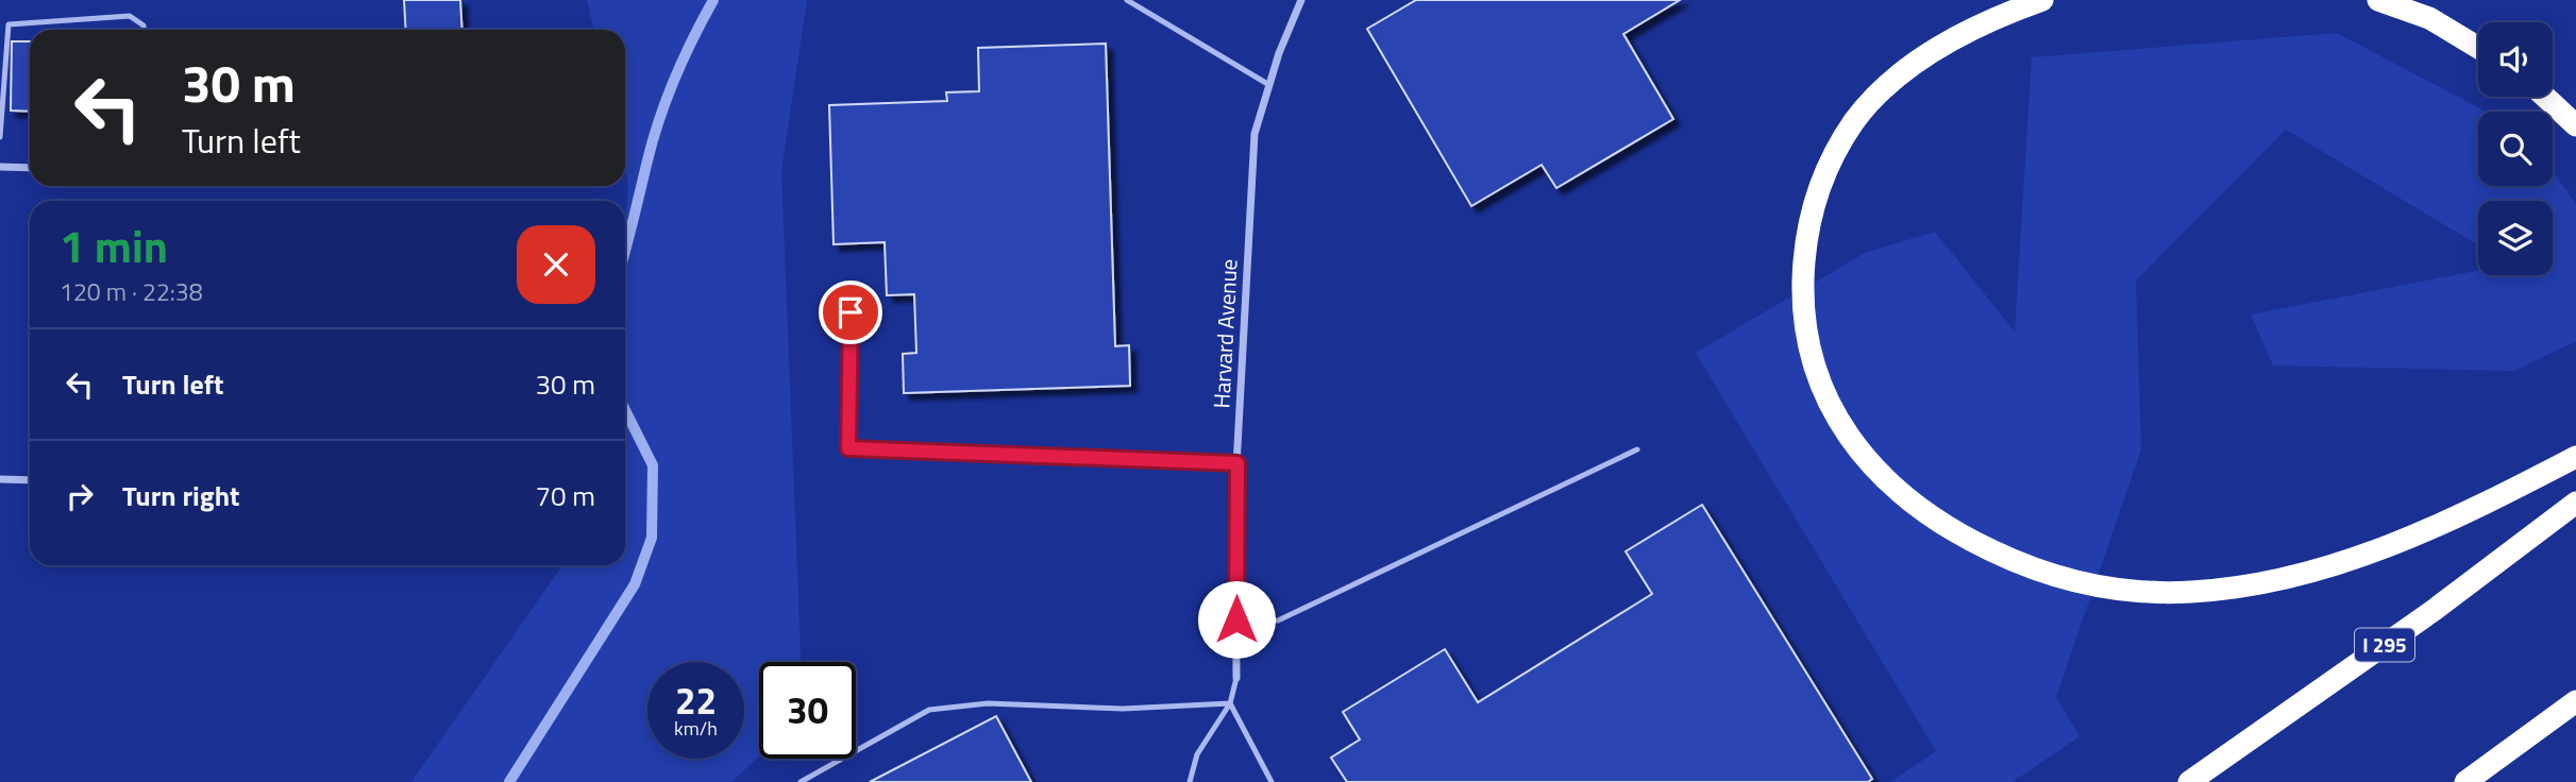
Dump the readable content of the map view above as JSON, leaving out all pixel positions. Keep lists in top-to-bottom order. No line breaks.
{"streets":{"highway":["I 295"],"street":["Harvard Avenue"]},"page":{"turn":["30 m","Turn left"],"heading":["1 min","120 m · 22:38"],"list":[{"name":"Turn left","value":"30 m"},{"name":"Turn right","value":"70 m"}],"speed":"22 km/h","limit":"30"}}
